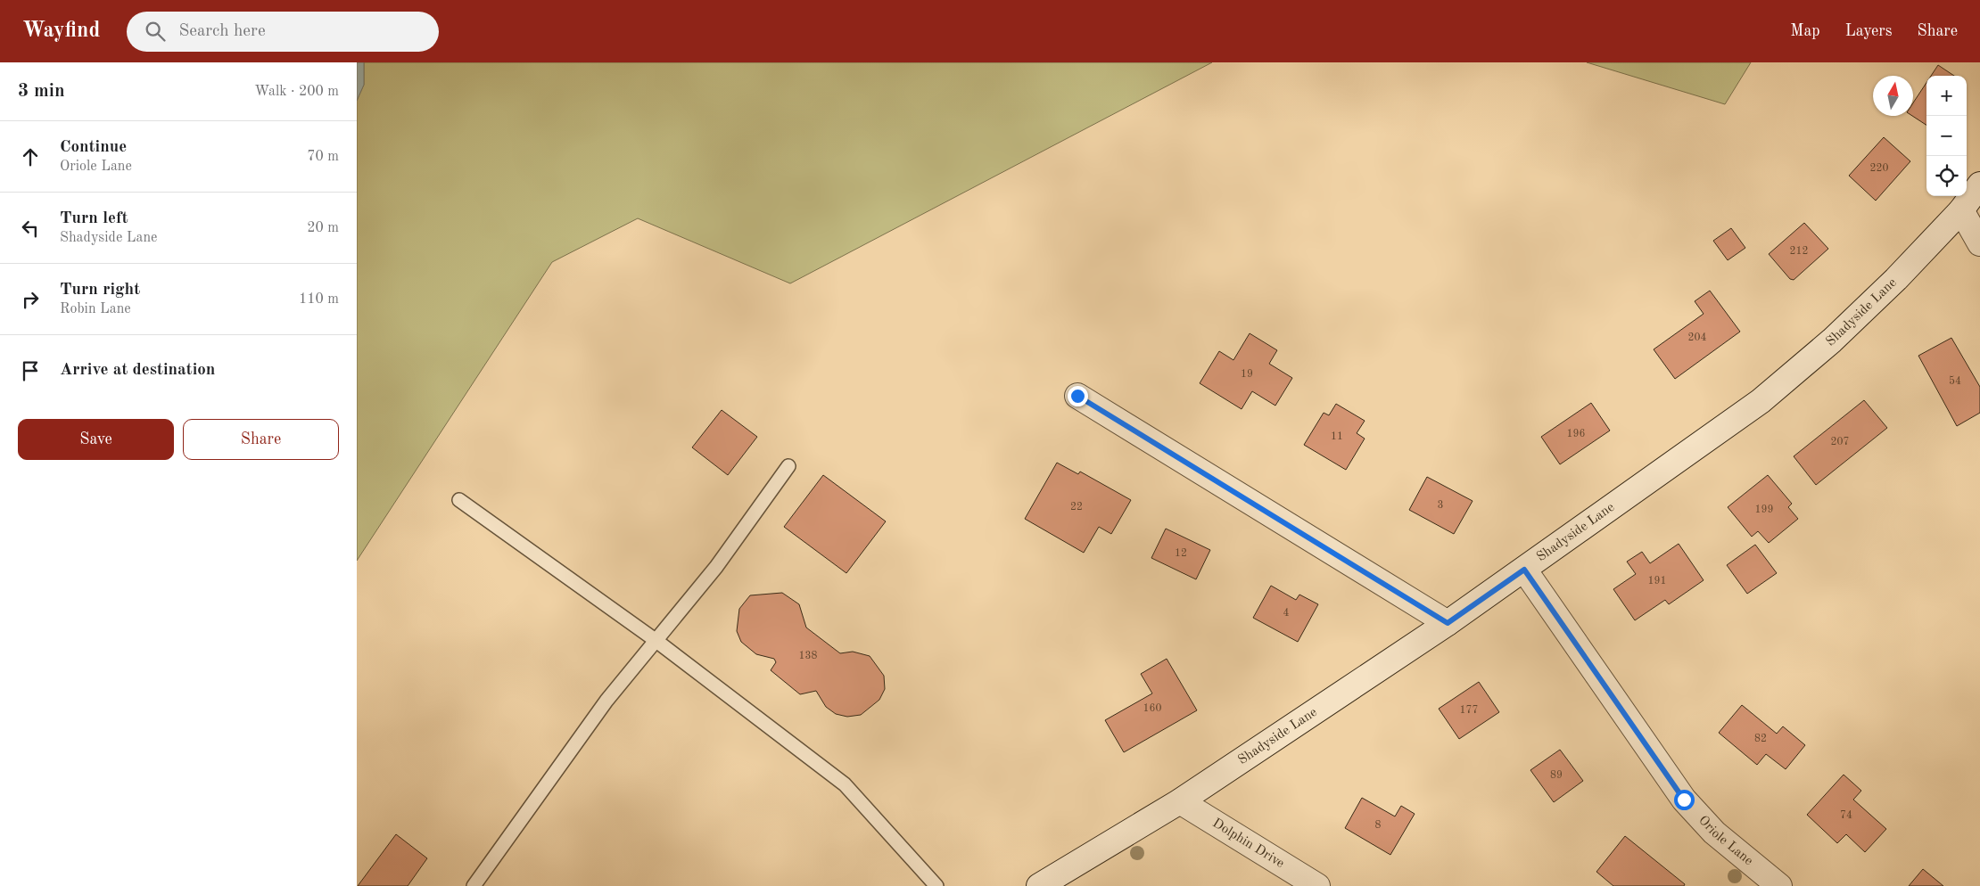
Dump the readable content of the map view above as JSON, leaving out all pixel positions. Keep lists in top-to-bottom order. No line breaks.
{"streets":{"street":["Shadyside Lane","Oriole Lane","Dolphin Drive"]},"crossings":[["Shadyside Lane","Oriole Lane"],["Shadyside Lane","Dolphin Drive"]],"house_numbers":["220","212","204","19","54","196","11","207","3","22","199","12","191","4","138","160","177","82","89","74","8"],"north":"top","page":{"header":"Wayfind","search":"Search here","nav":["Map","Layers","Share"],"heading":["3 min","Walk · 200 m"],"map_buttons":["+","−"],"list":[["Continue","Oriole Lane","70 m"],["Turn left","Shadyside Lane","20 m"],["Turn right","Robin Lane","110 m"],"Arrive at destination"],"buttons":["Save","Share"]}}
